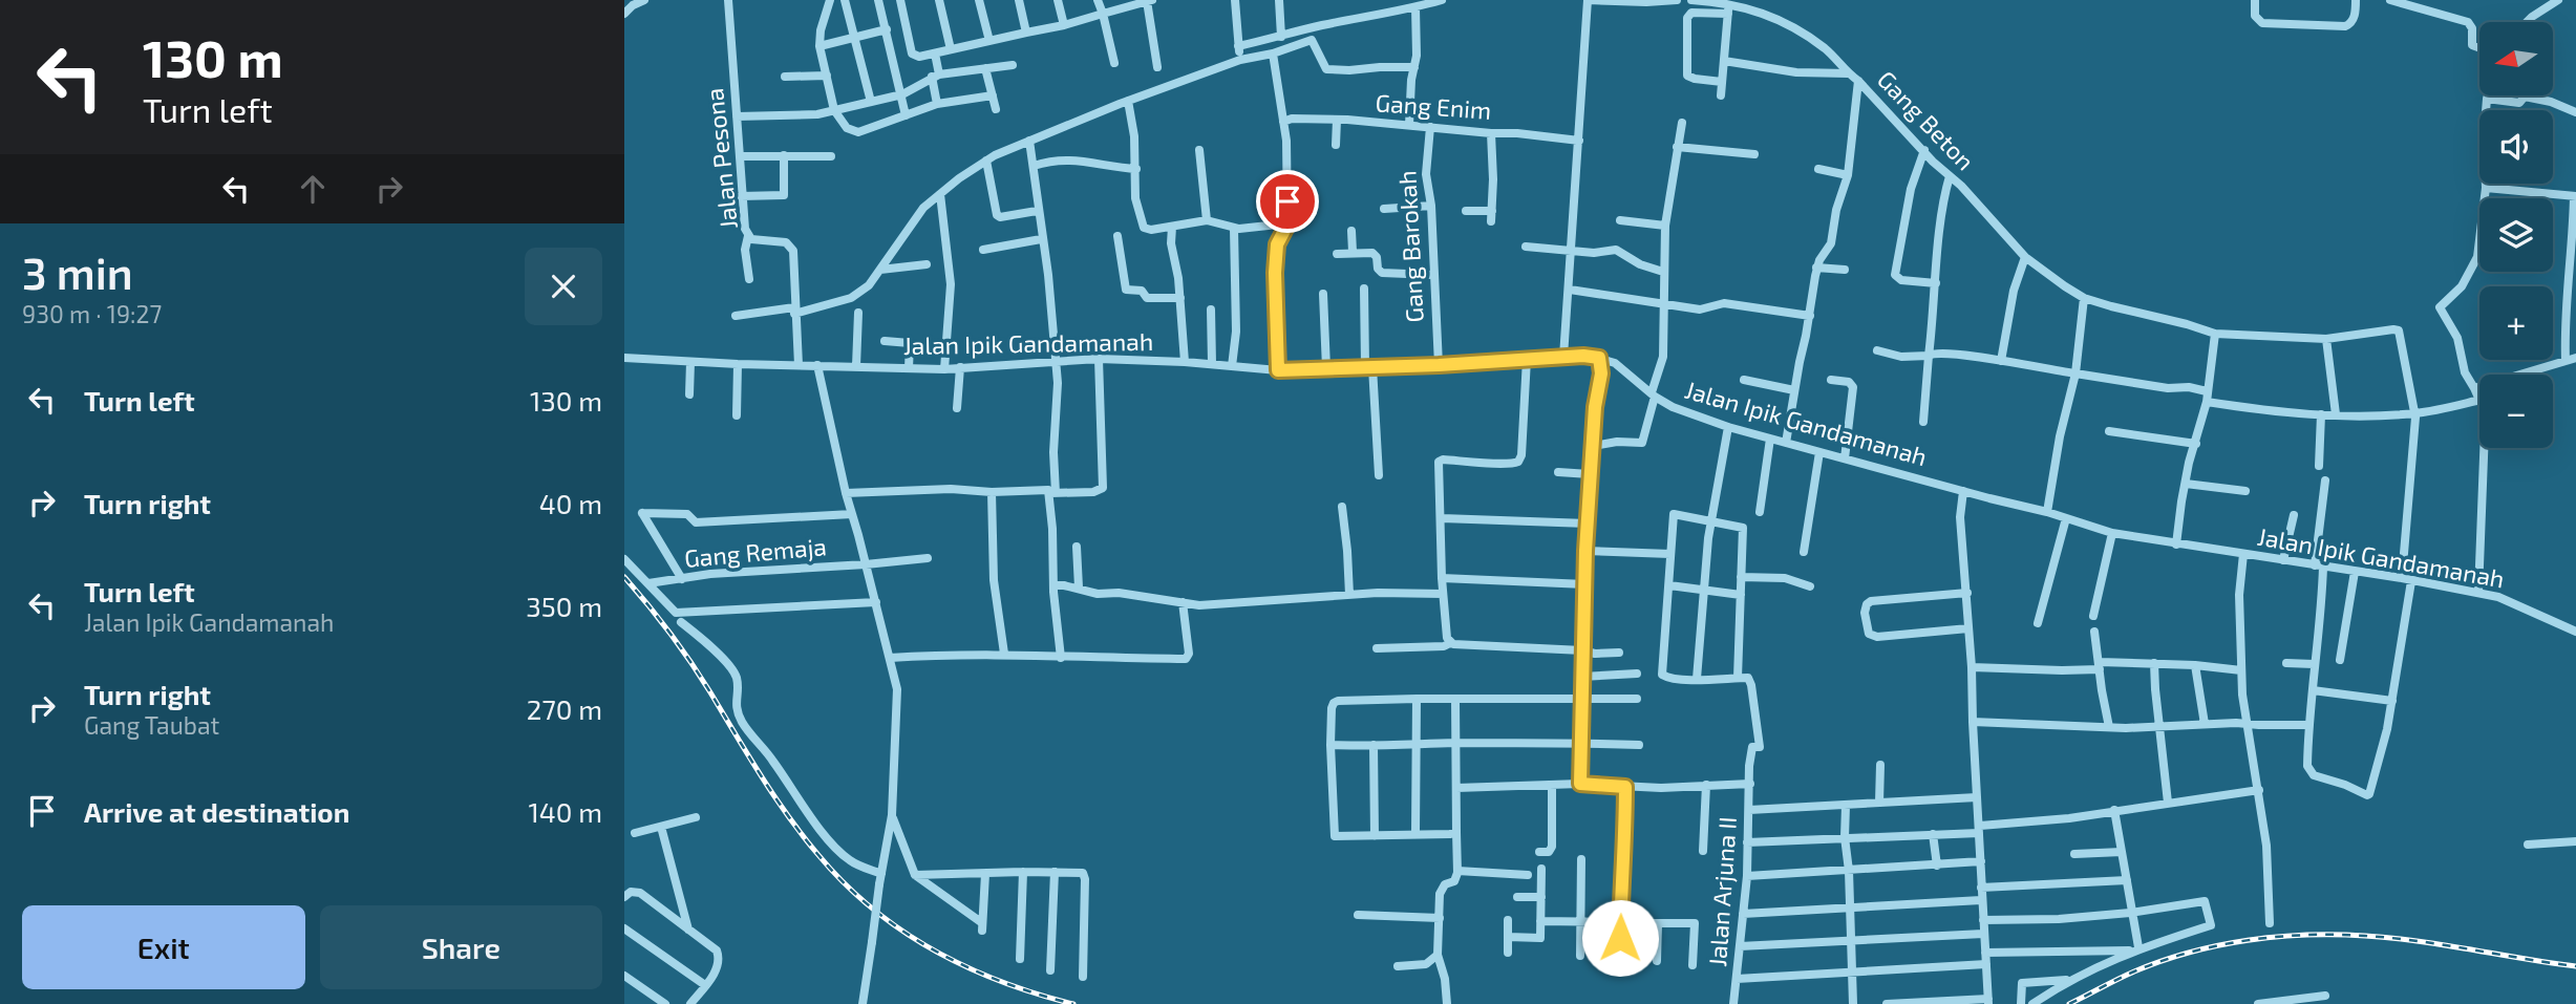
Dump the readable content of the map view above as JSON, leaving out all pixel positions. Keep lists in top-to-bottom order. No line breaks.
{"streets":{"street":["Gang Enim","Gang Beton","Jalan Pesona","Gang Barokah","Jalan Ipik Gandamanah","Gang Remaja","Jalan Arjuna II"]},"crossings":[["Gang Enim","Gang Barokah"],["Jalan Pesona","Jalan Ipik Gandamanah"],["Gang Barokah","Jalan Ipik Gandamanah"]],"north":"left","page":{"turn":["130 m","Turn left"],"map_buttons":["+","−"],"heading":["3 min","930 m · 19:27"],"list":[{"name":"Turn left","value":"130 m"},{"name":"Turn right","value":"40 m"},{"name":"Turn left","note":"Jalan Ipik Gandamanah","value":"350 m"},{"name":"Turn right","note":"Gang Taubat","value":"270 m"},{"name":"Arrive at destination","value":"140 m"}],"buttons":["Exit","Share"]}}
